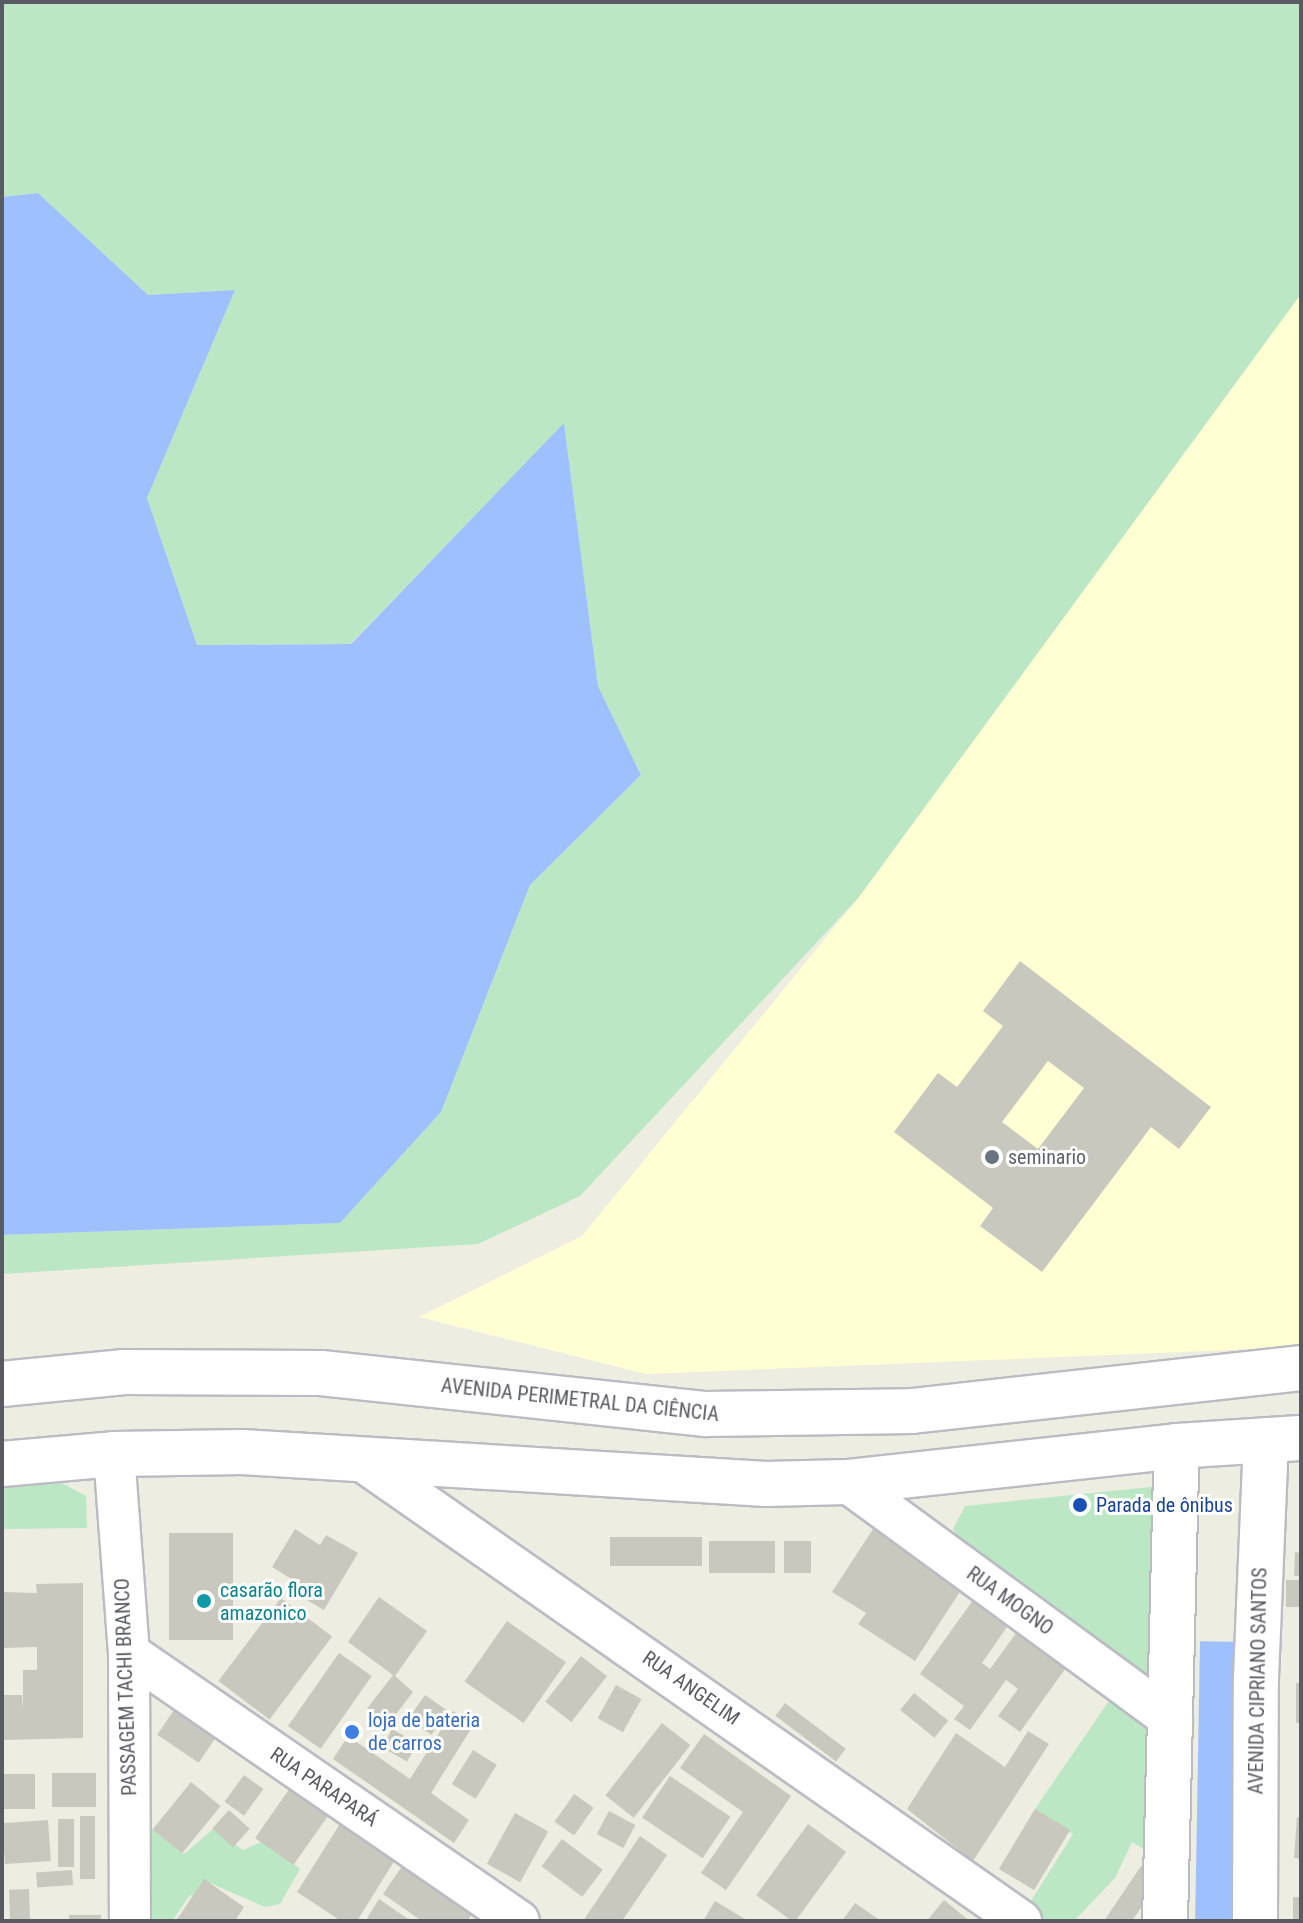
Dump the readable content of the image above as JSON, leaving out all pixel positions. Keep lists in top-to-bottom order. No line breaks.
{"streets":{"main road":["AVENIDA PERIMETRAL DA CIÊNCIA","AVENIDA CIPRIANO SANTOS"],"street":["RUA MOGNO","PASSAGEM TACHI BRANCO","RUA ANGELIM","RUA PARAPARÁ"]},"crossings":[["PASSAGEM TACHI BRANCO","RUA PARAPARÁ"]],"places":["seminario","Parada de ônibus","casarão flora amazonico","loja de bateria de carros"]}
